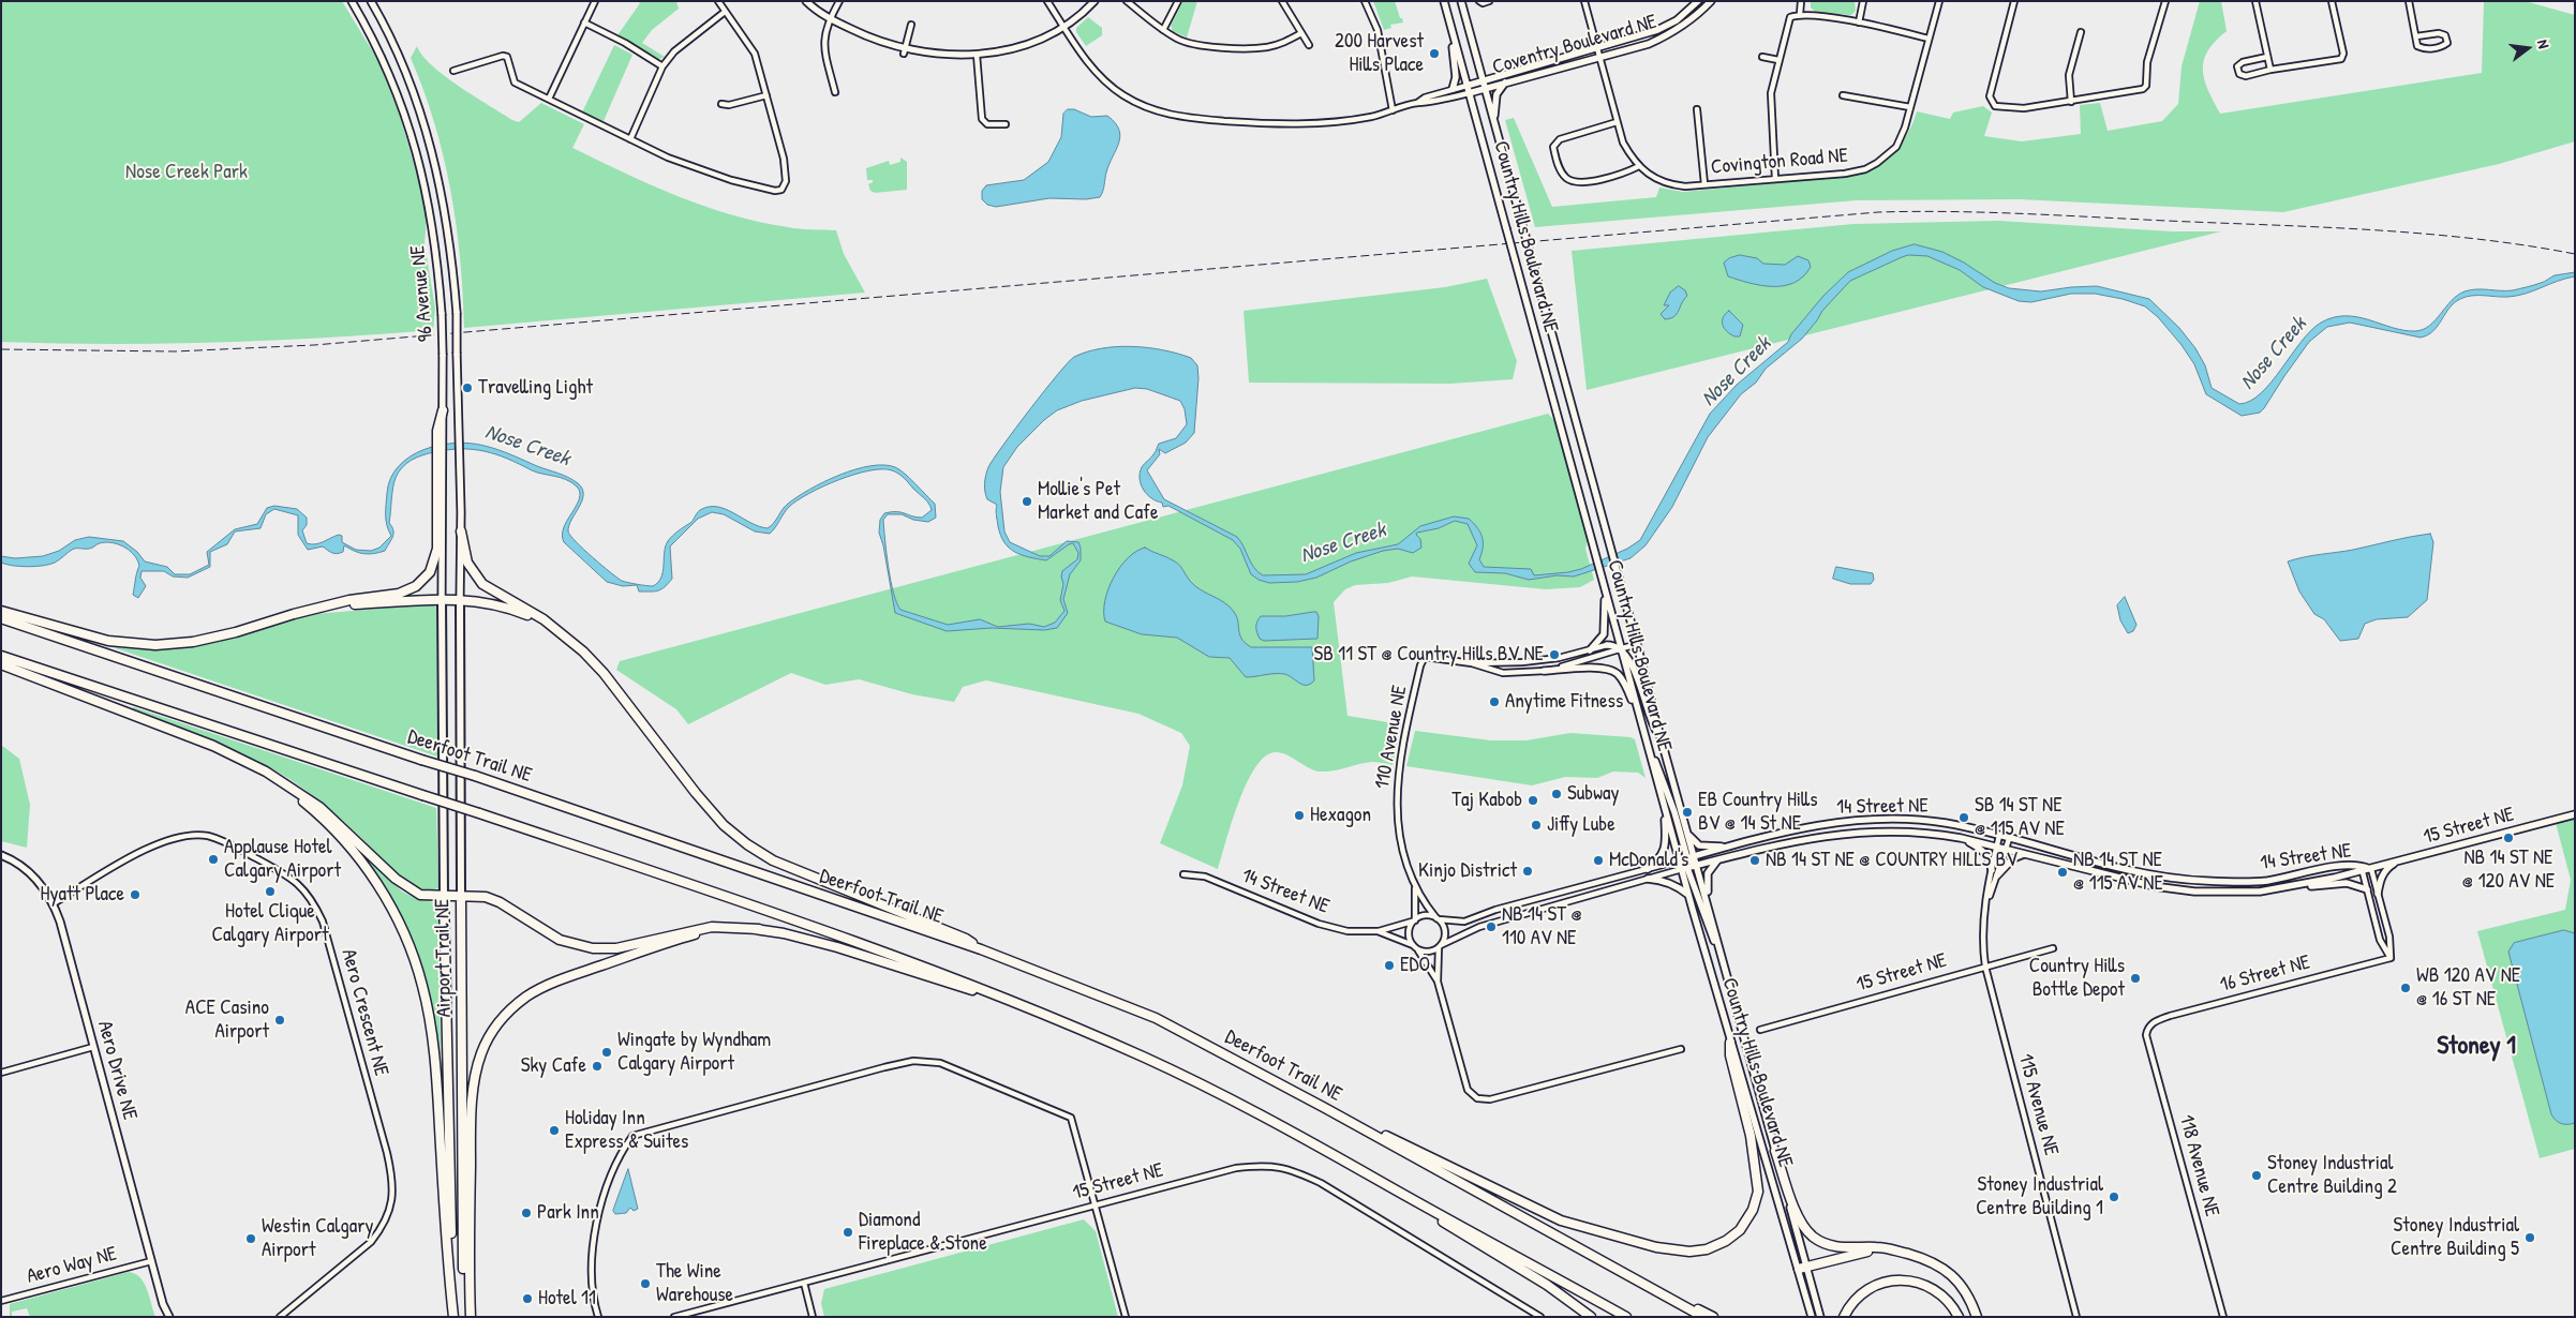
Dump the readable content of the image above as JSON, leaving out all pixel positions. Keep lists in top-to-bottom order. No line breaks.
{"streets":{"highway":["Deerfoot Trail NE","Airport Trail NE"],"main road":["Coventry Boulevard NE","Country Hills Boulevard NE","96 Avenue NE","14 Street NE","15 Street NE","Aero Drive NE"],"street":["Covington Road NE","110 Avenue NE","16 Street NE","Aero Crescent NE","115 Avenue NE","118 Avenue NE","Aero Way NE"]},"crossings":[["Coventry Boulevard NE","Covington Road NE"],["Coventry Boulevard NE","Country Hills Boulevard NE"],["Country Hills Boulevard NE","14 Street NE"],["96 Avenue NE","Airport Trail NE"],["110 Avenue NE","14 Street NE"],["14 Street NE","15 Street NE"],["14 Street NE","115 Avenue NE"],["15 Street NE","115 Avenue NE"],["16 Street NE","118 Avenue NE"],["Aero Crescent NE","Aero Drive NE"],["Aero Drive NE","Aero Way NE"]],"districts":["Stoney 1"],"water":["Nose Creek"],"parks":["Nose Creek Park"],"places":["200 Harvest Hills Place","Travelling Light","Mollie's Pet Market and Cafe","SB 11 ST @ Country Hills BV NE","Anytime Fitness","Subway","Taj Kabob","EB Country Hills BV @ 14 St NE","Hexagon","SB 14 ST NE @ 115 AV NE","Jiffy Lube","NB 14 ST NE @ 120 AV NE","Applause Hotel Calgary Airport","McDonald's","NB 14 ST NE @ COUNTRY HILLS BV","Kinjo District","NB 14 ST NE @ 115 AV NE","Hotel Clique Calgary Airport","Hyatt Place","NB 14 ST @ 110 AV NE","EDO","Country Hills Bottle Depot","WB 120 AV NE @ 16 ST NE","ACE Casino Airport","Wingate by Wyndham Calgary Airport","Sky Cafe","Holiday Inn Express & Suites","Stoney Industrial Centre Building 2","Stoney Industrial Centre Building 1","Park Inn","Diamond Fireplace & Stone","Stoney Industrial Centre Building 5","Westin Calgary Airport","The Wine Warehouse","Hotel 11"],"north":"right"}
